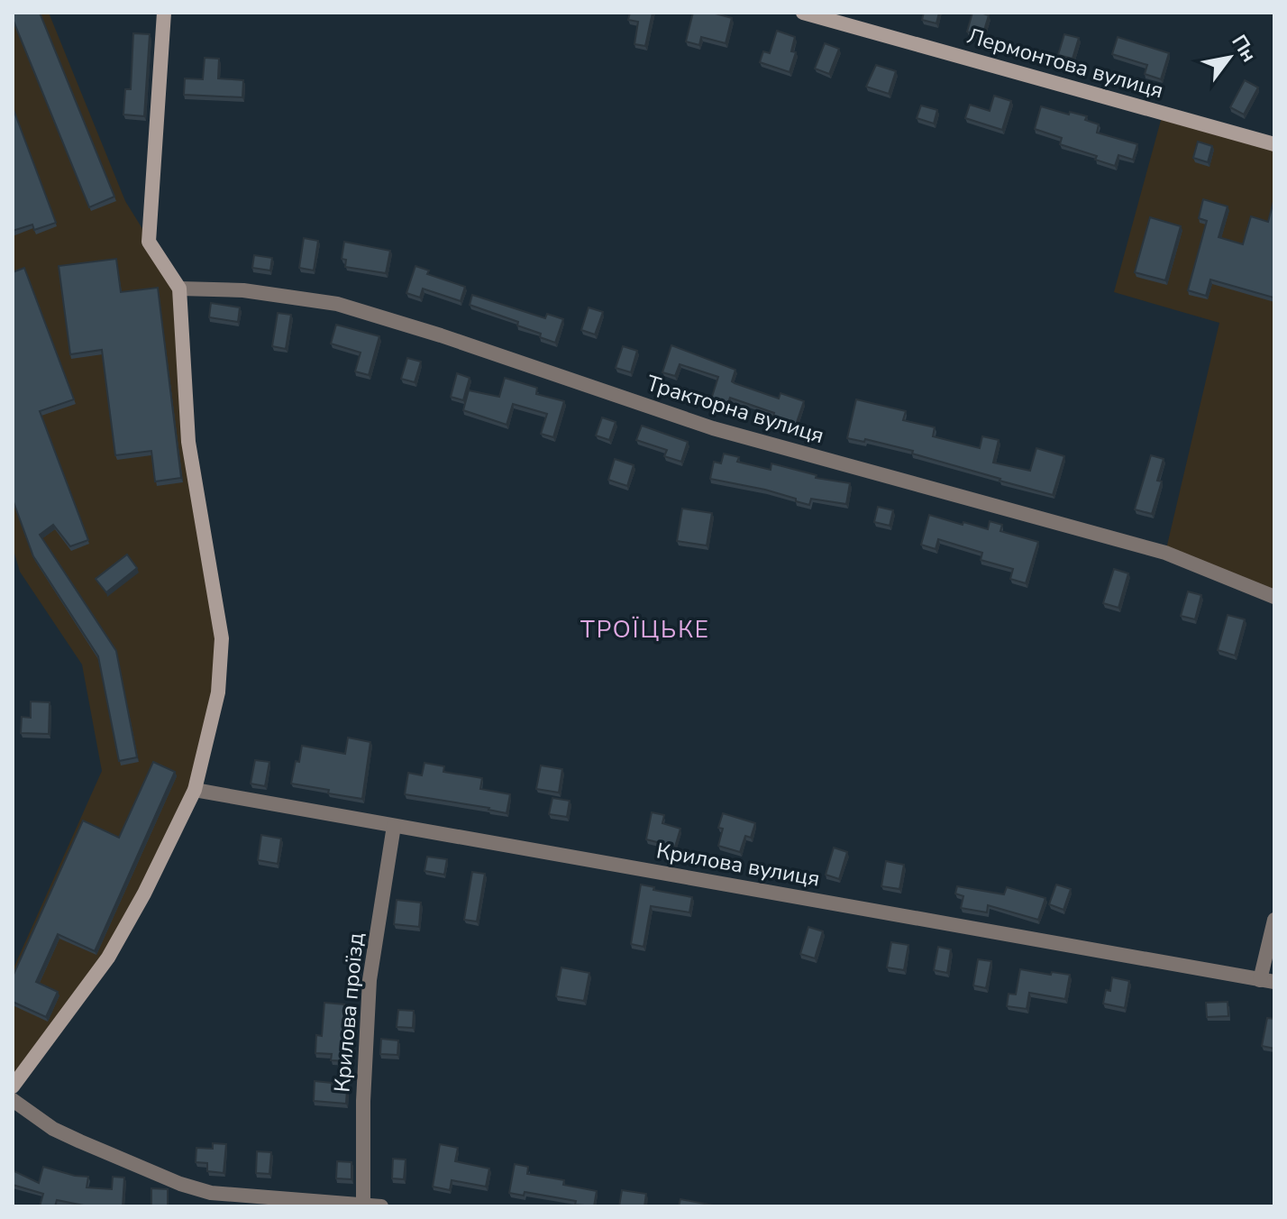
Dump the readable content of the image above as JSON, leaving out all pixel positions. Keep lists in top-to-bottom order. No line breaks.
{"streets":{"street":["Лермонтова вулиця","Тракторна вулиця","Крилова вулиця","Крилова проїзд"]},"crossings":[["Крилова вулиця","Крилова проїзд"]],"districts":["ТРОЇЦЬКЕ"],"north":"top right"}
